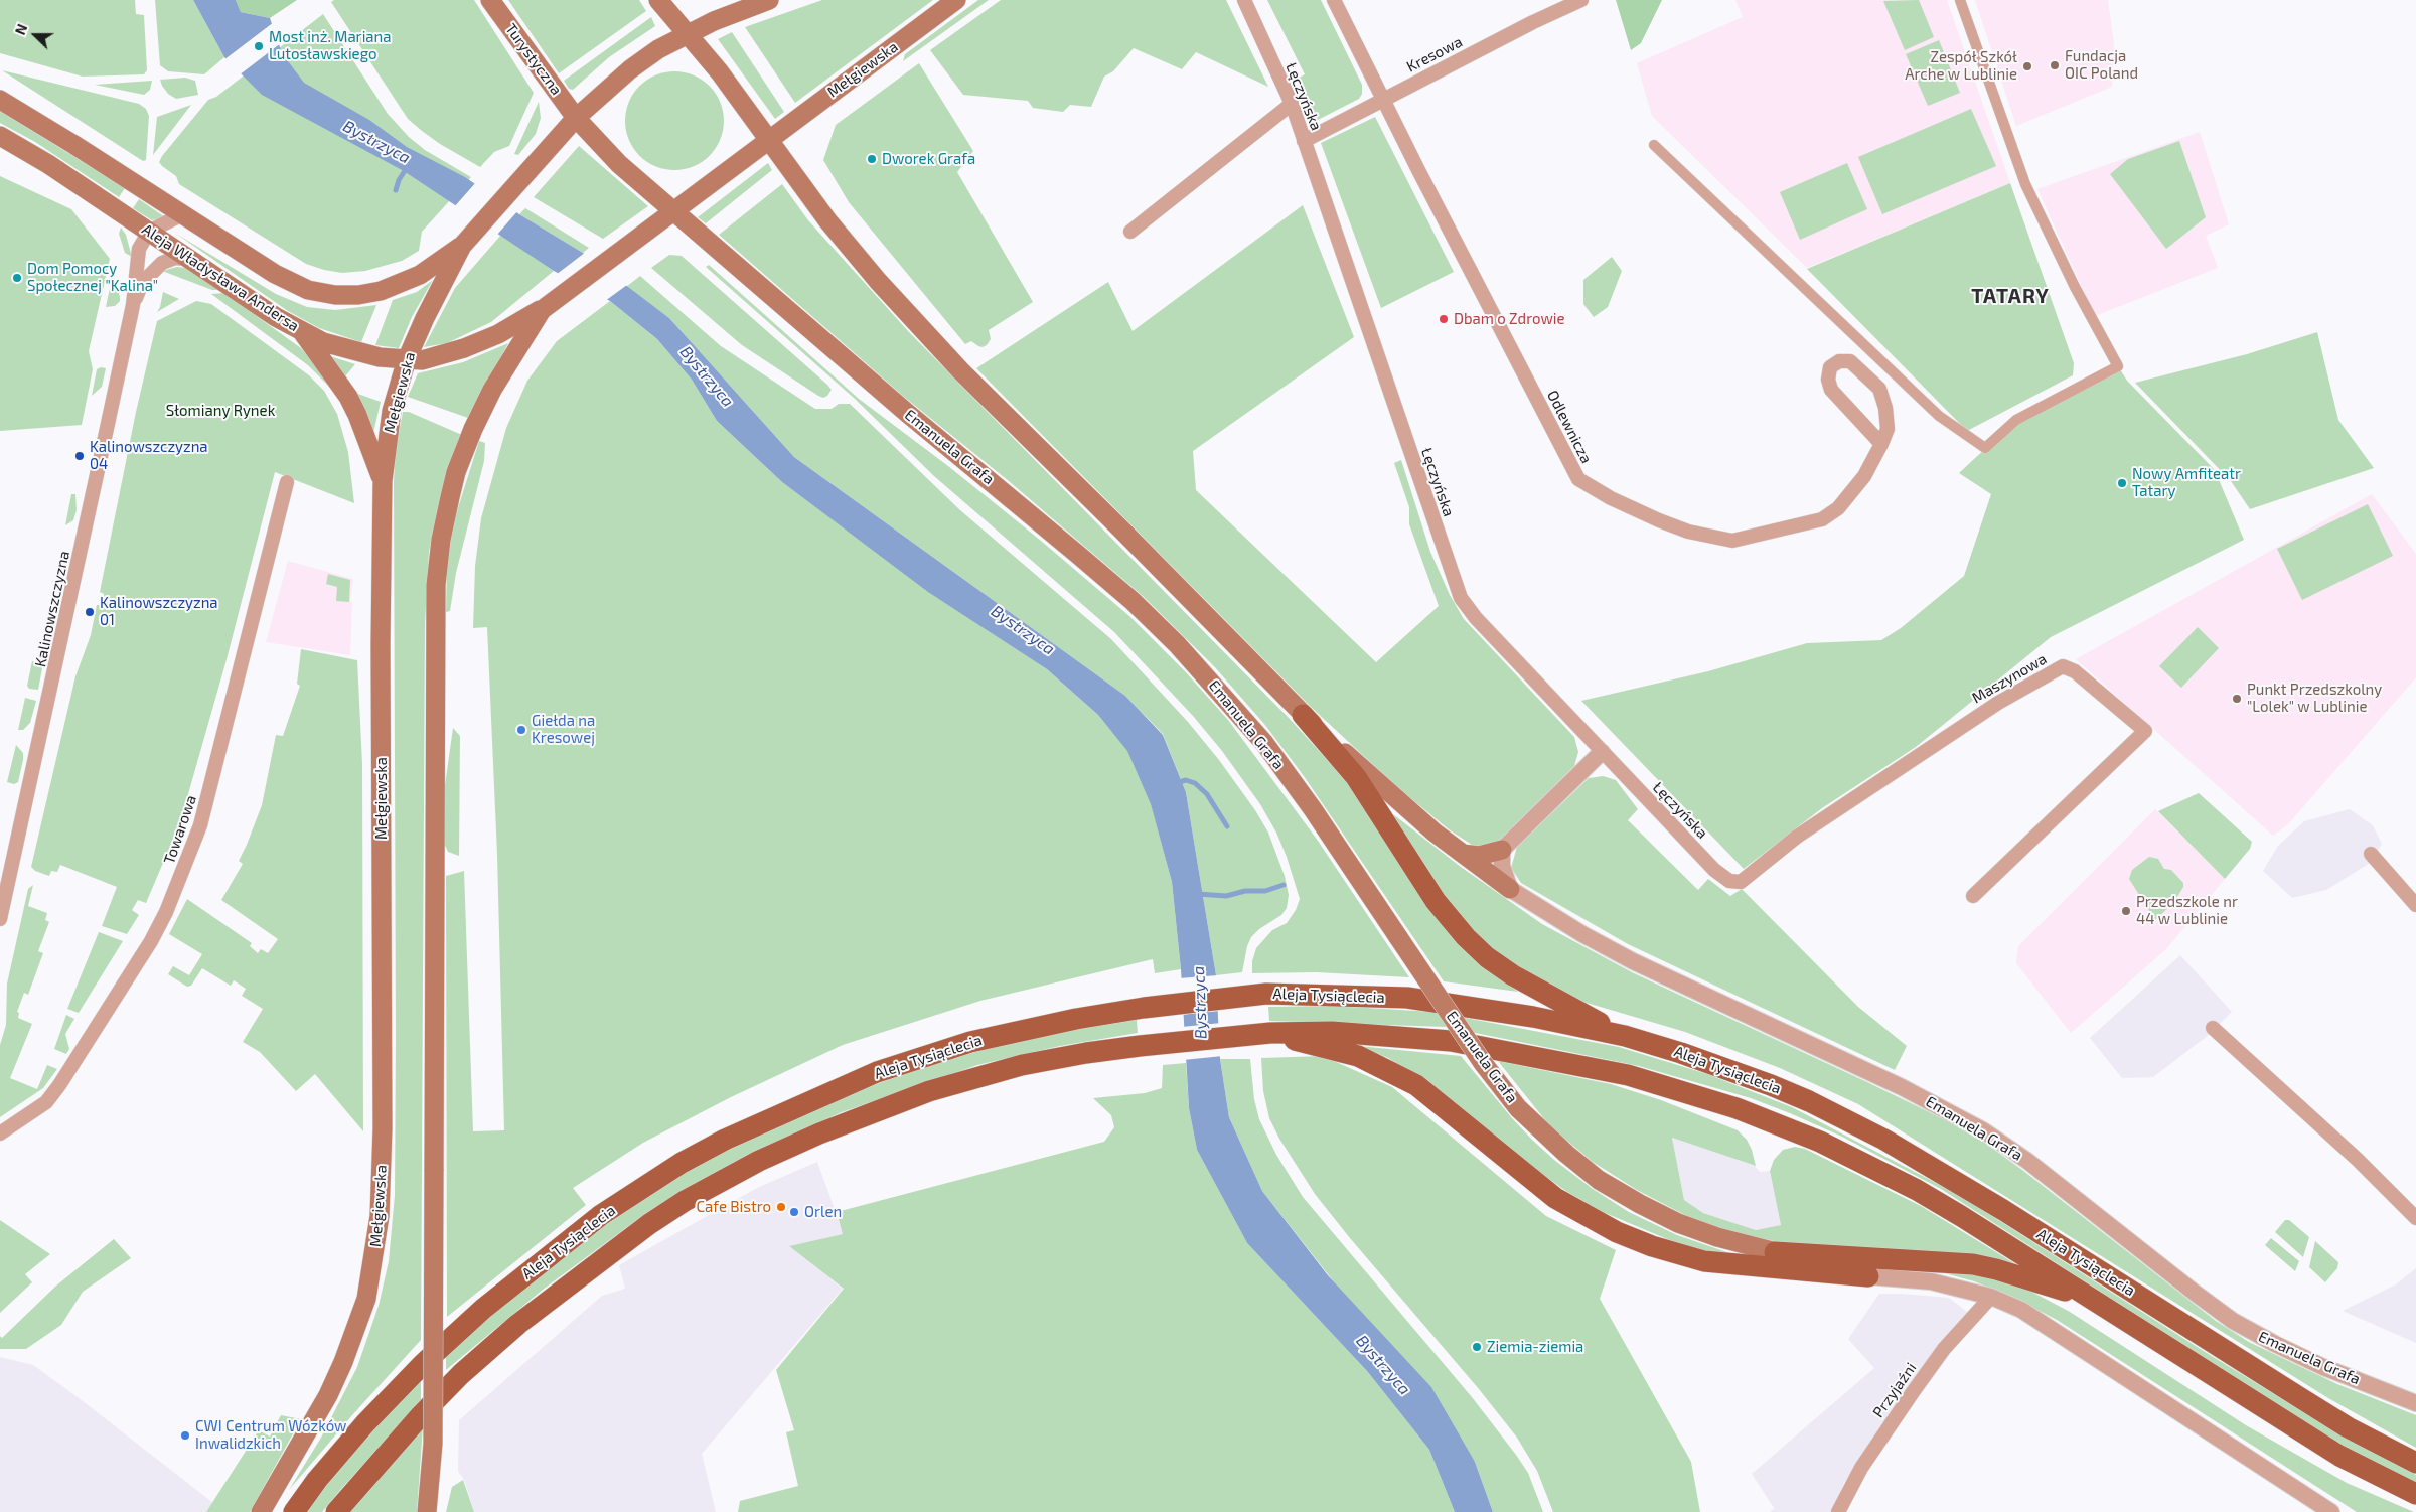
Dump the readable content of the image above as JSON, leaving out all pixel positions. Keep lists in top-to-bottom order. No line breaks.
{"streets":{"main road":["Turystyczna","Mełgiewska","Aleja Władysława Andersa","Emanuela Grafa","Aleja Tysiąclecia"],"street":["Kresowa","Łęczyńska","Odlewnicza","Kalinowszczyzna","Maszynowa","Towarowa","Przyjaźni"]},"crossings":[["Kresowa","Łęczyńska"],["Kresowa","Odlewnicza"],["Turystyczna","Mełgiewska"],["Turystyczna","Emanuela Grafa"],["Mełgiewska","Aleja Władysława Andersa"],["Mełgiewska","Emanuela Grafa"],["Łęczyńska","Maszynowa"],["Aleja Władysława Andersa","Kalinowszczyzna"]],"districts":["TATARY"],"water":["Bystrzyca"],"parks":["Słomiany Rynek"],"places":["Most inż. Mariana Lutosławskiego","Fundacja OIC Poland","Zespół Szkół Arche w Lublinie","Dworek Grafa","Dom Pomocy Społecznej \"Kalina\"","Dbam o Zdrowie","Kalinowszczyzna 04","Nowy Amfiteatr Tatary","Kalinowszczyzna 01","Punkt Przedszkolny \"Lolek\" w Lublinie","Giełda na Kresowej","Przedszkole nr 44 w Lublinie","Cafe Bistro","Orlen","Ziemia-ziemia","CWI Centrum Wózków Inwalidzkich"],"north":"left"}
